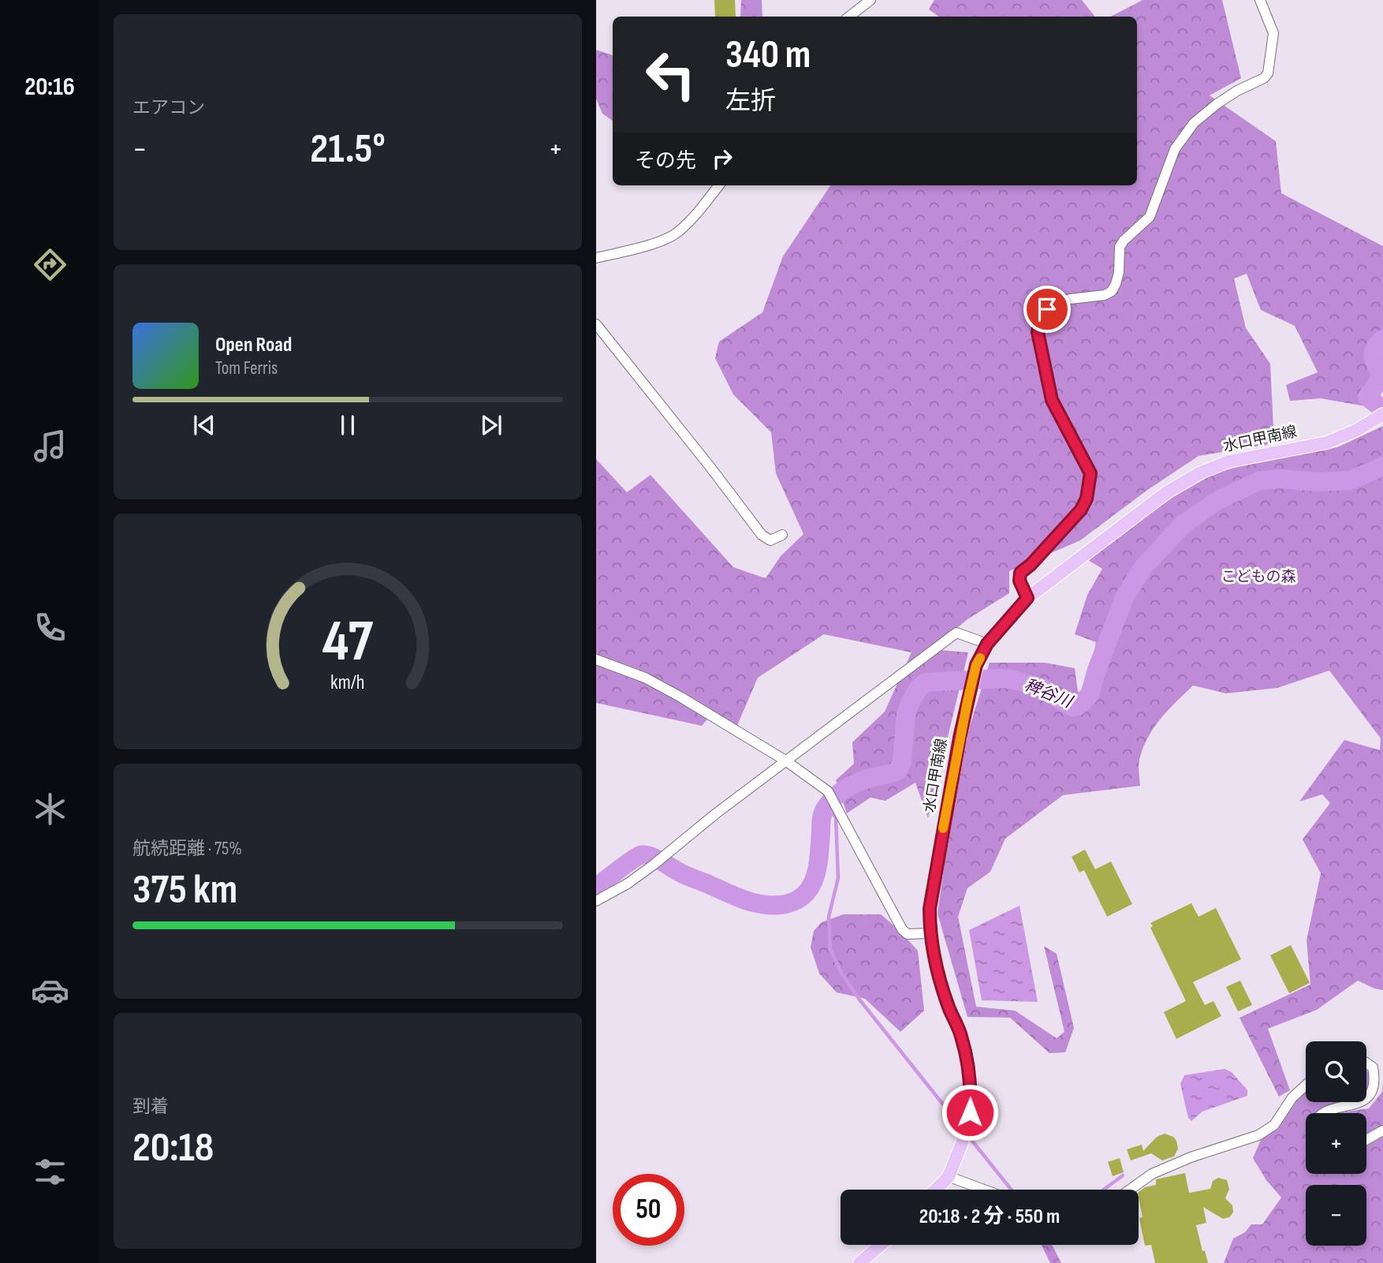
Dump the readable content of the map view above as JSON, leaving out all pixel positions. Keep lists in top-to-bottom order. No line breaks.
{"streets":{"main road":["水口甲南線"]},"water":["稗谷川"],"parks":["こどもの森"],"page":{"tabs":"20:16","tile":["エアコン",["航続距離 · 75%","375 km"],["到着","20:18"]],"turn":["340 m","左折"],"heat":["−","21.5°","+"],"then":"その先","song":["Open Road","Tom Ferris"],"map_buttons":["+","−"],"limit":"50","trip":"20:18 · 2 分 · 550 m","gauge":["47","km/h"]}}
